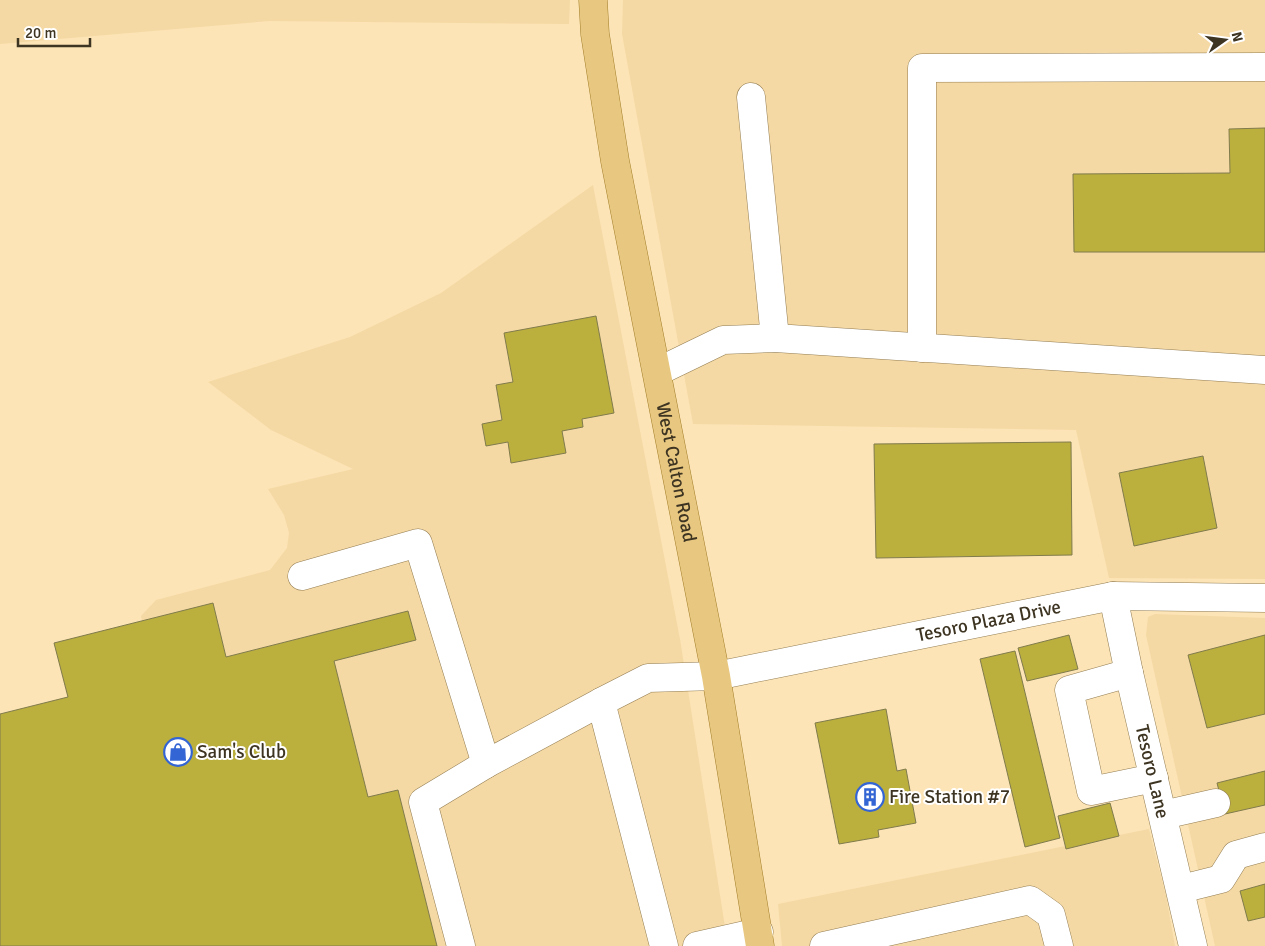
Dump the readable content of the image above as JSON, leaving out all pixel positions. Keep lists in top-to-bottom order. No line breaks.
{"streets":{"main road":["West Calton Road"],"street":["Tesoro Plaza Drive","Tesoro Lane"]},"crossings":[["West Calton Road","Tesoro Plaza Drive"],["Tesoro Plaza Drive","Tesoro Lane"]],"places":{"shop":["Sam's Club"],"building":["Fire Station #7"]},"scale_bar":"20 m","north":"right"}
